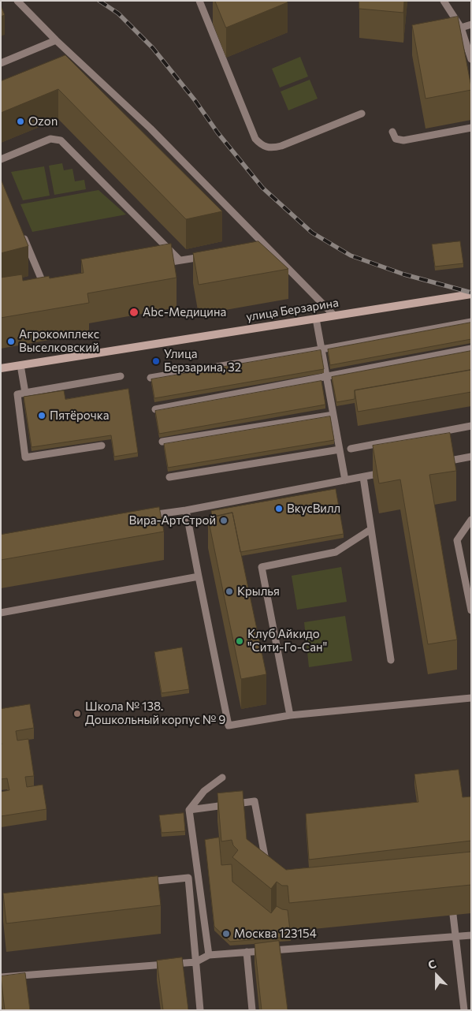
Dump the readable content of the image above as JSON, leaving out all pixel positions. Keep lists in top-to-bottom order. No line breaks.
{"streets":{"street":["улица Берзарина"]},"places":["Ozon","Abc-Медицина","Агрокомплекс Выселковский","Улица Берзарина, 32","Пятёрочка","ВкусВилл","Вира-АртСтрой","Крылья","Клуб Айкидо \"Сити-Го-Сан\"","Школа № 138. Дошкольный корпус № 9","Москва 123154"],"north":"top"}
